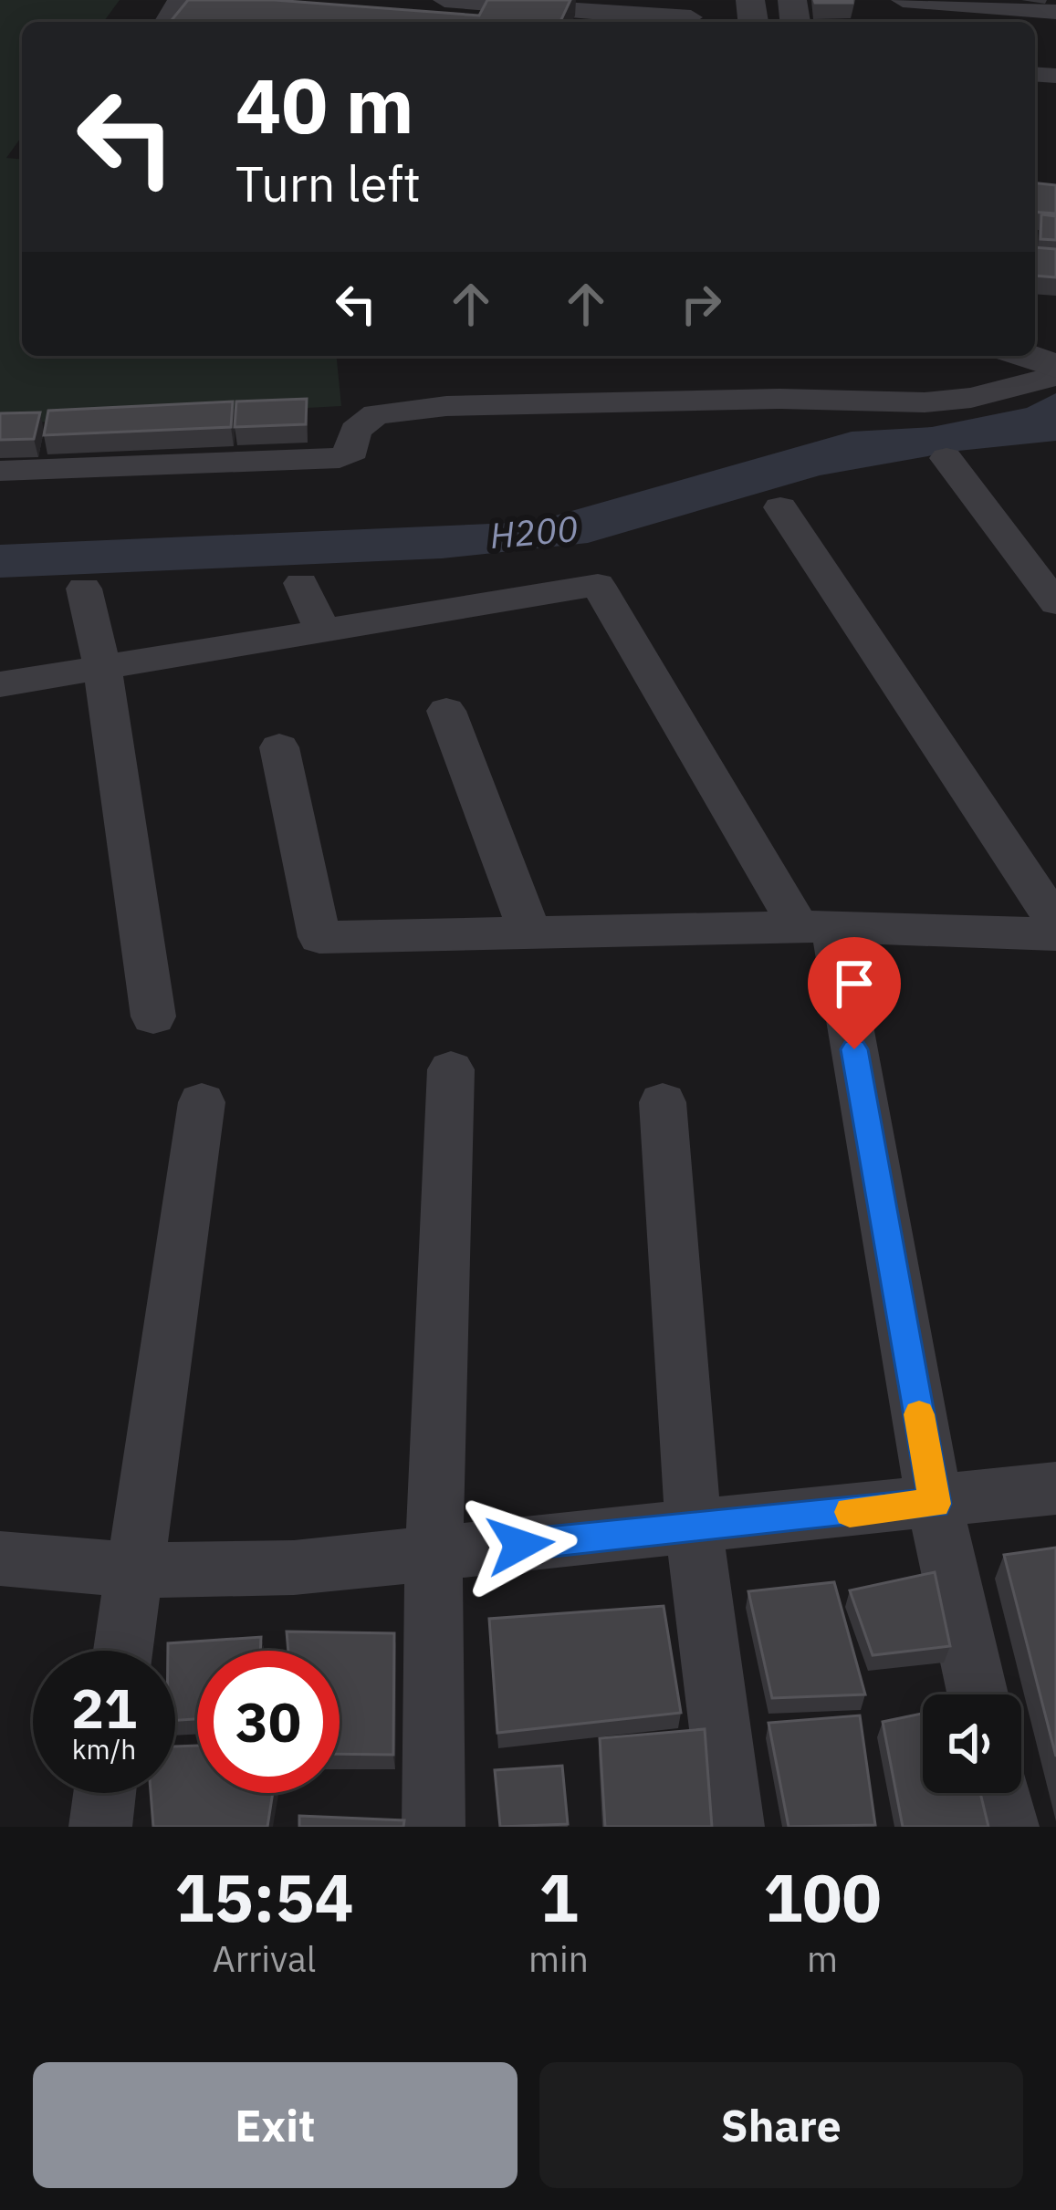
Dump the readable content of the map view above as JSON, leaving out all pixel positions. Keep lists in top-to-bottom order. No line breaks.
{"water":["H200"],"page":{"turn":["40 m","Turn left"],"speed":"21 km/h","limit":"30","eta":["15:54","Arrival","1","min","100","m"],"buttons":["Exit","Share"]}}
